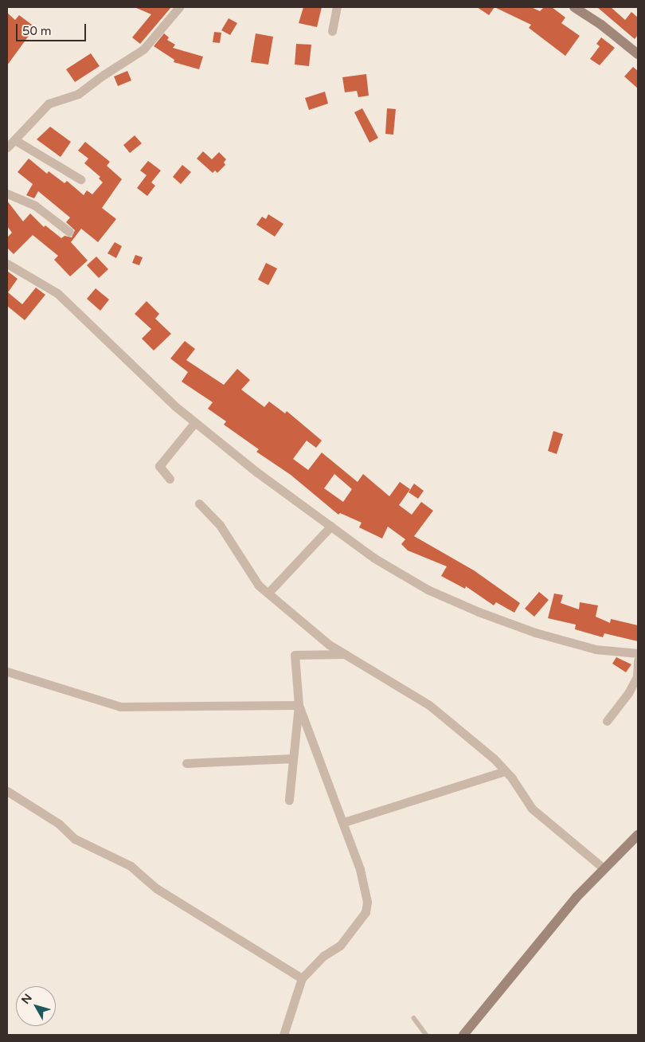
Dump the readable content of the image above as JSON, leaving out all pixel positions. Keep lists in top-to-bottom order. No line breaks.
{"scale_bar":"50 m","north":"top left"}
